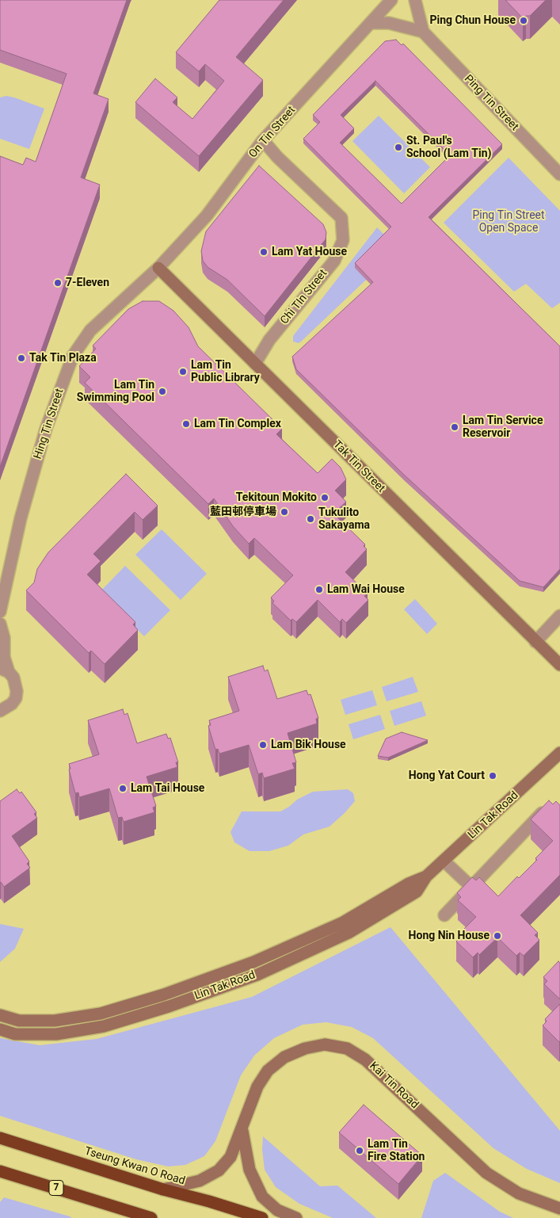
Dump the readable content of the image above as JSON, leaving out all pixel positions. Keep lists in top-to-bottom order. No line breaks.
{"streets":{"highway":["Tseung Kwan O Road","7"],"street":["Ping Tin Street","On Tin Street","Chi TIn Street","Hing Tin Street","Tak Tin Street","Lin Tak Road","Kai Tin Road"]},"crossings":[["On Tin Street","Chi TIn Street"],["On Tin Street","Hing Tin Street"],["On Tin Street","Tak Tin Street"],["Chi TIn Street","Tak Tin Street"],["Hing Tin Street","Tak Tin Street"],["Kai Tin Road","Tseung Kwan O Road"]],"parks":["Ping Tin Street Open Space"],"places":["Ping Chun House","St. Paul's School (Lam Tin)","Lam Yat House","7-Eleven","Tak Tin Plaza","Lam Tin Public Library","Lam Tin Swimming Pool","Lam Tin Complex","Lam Tin Service Reservoir","Tekitoun Mokito","藍田邨停車場","Tukulito Sakayama","Lam Wai House","Lam Bik House","Hong Yat Court","Lam Tai House","Hong Nin House","Lam Tin Fire Station"]}
